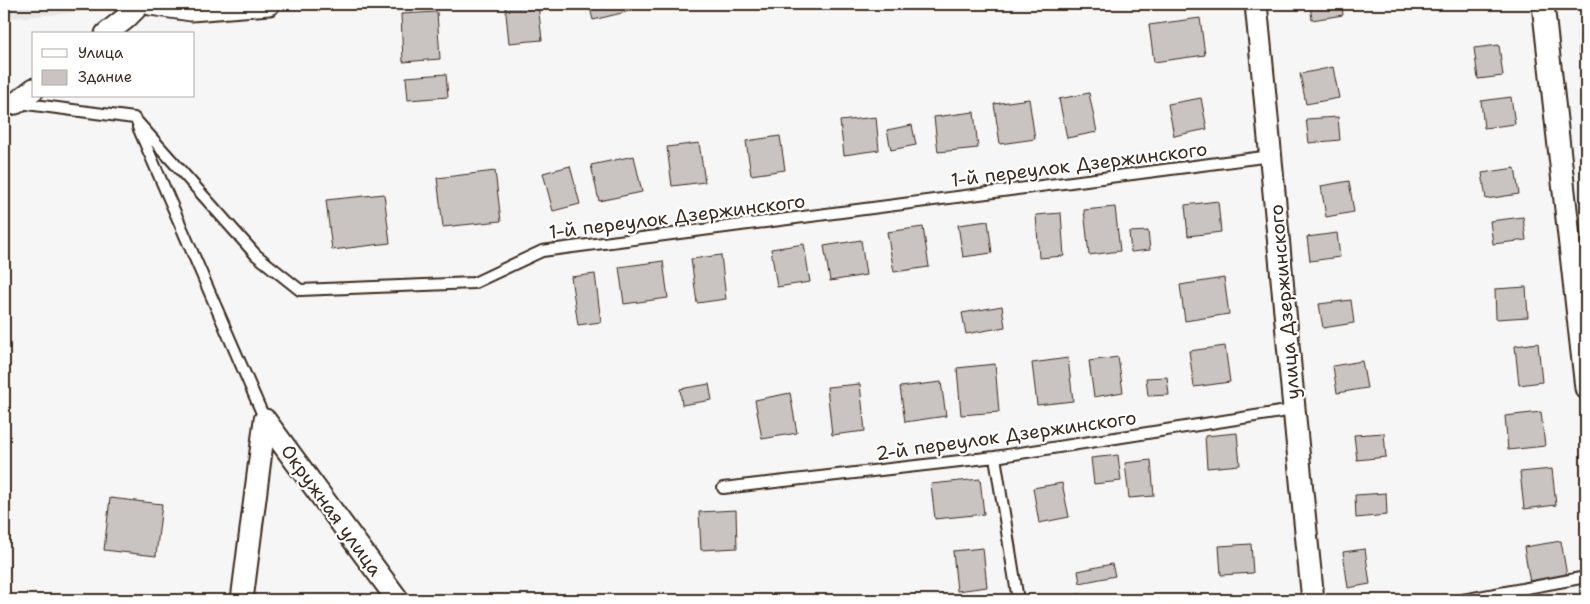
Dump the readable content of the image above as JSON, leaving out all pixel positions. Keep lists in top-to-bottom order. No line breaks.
{"streets":{"street":["улица Дзержинского","Окружная улица"],"lane":["1-й переулок Дзержинского","2-й переулок Дзержинского"]},"crossings":[["1-й переулок Дзержинского","улица Дзержинского"],["улица Дзержинского","2-й переулок Дзержинского"]],"legend":["Улица","Здание"]}
